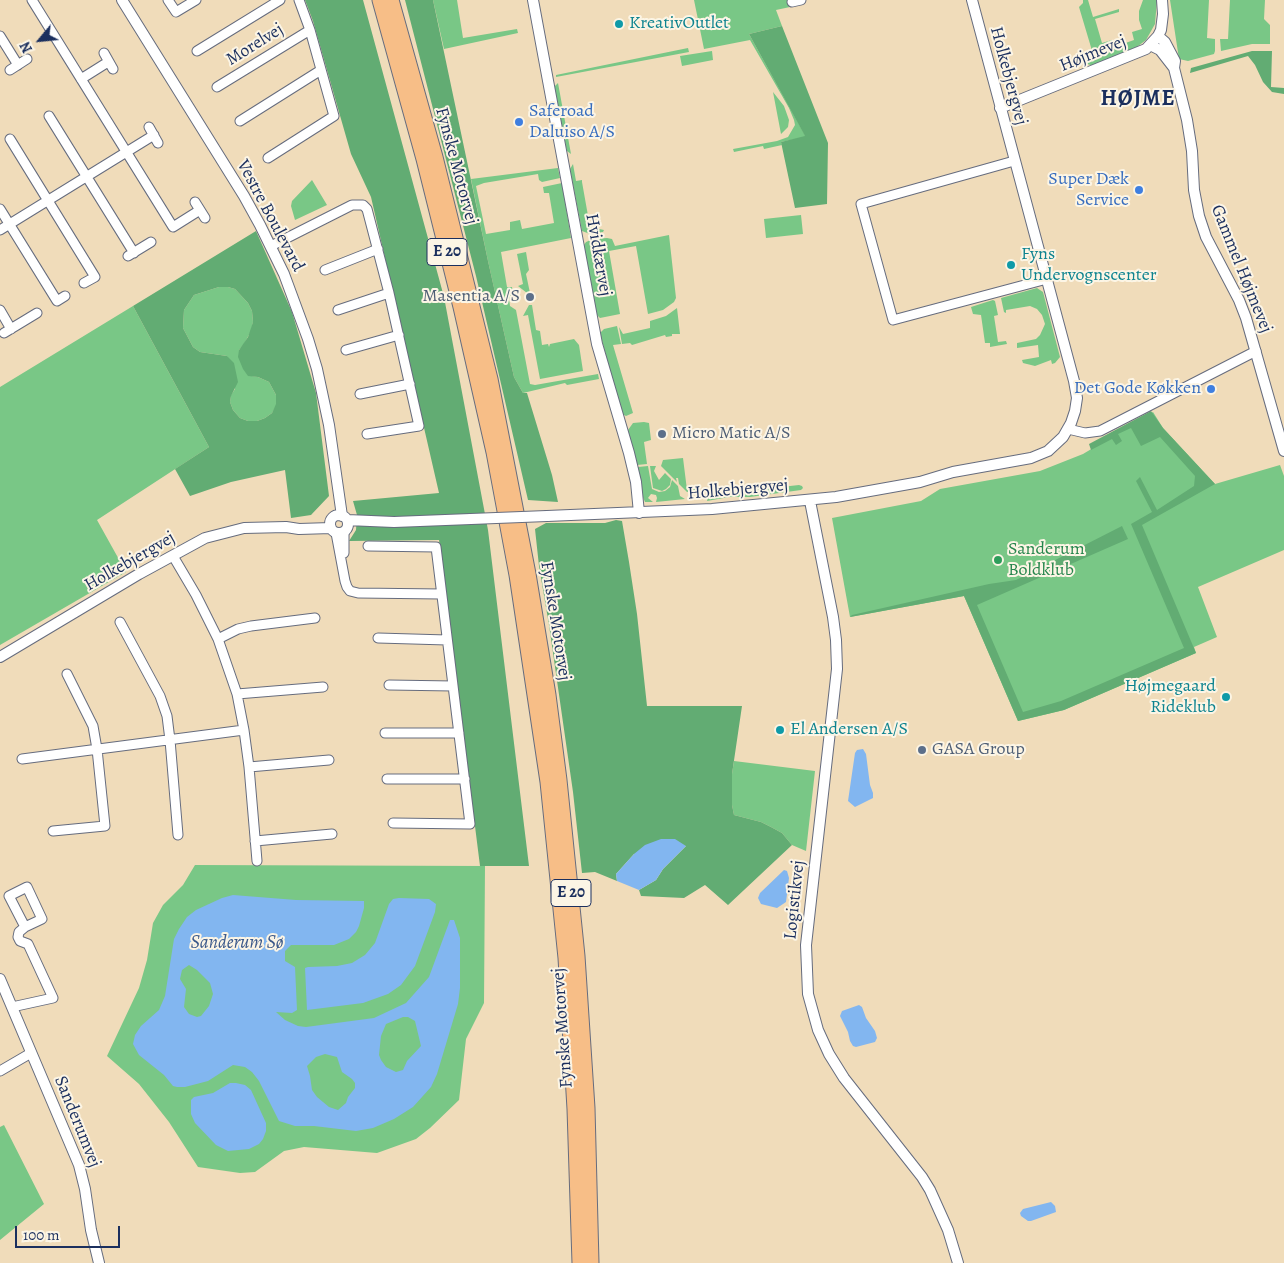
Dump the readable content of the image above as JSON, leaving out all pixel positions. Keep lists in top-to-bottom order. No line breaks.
{"streets":{"highway":["Fynske Motorvej","E 20"],"street":["Morelvej","Højmevej","Holkebjergvej","Vestre Boulevard","Hvidkærvej","Gammel Højmevej","Logistikvej","Sanderumvej"]},"crossings":[["Højmevej","Holkebjergvej"],["Højmevej","Gammel Højmevej"],["Holkebjergvej","Vestre Boulevard"],["Holkebjergvej","Hvidkærvej"],["Holkebjergvej","Logistikvej"]],"districts":["HØJME"],"water":["Sanderum Sø"],"places":["KreativOutlet","Saferoad Daluiso A/S","Super Dæk Service","Fyns Undervognscenter","Masentia A/S","Det Gode Køkken","Micro Matic A/S","Sanderum Boldklub","Højmegaard Rideklub","El Andersen A/S","GASA Group"],"scale_bar":"100 m","north":"bottom left"}
